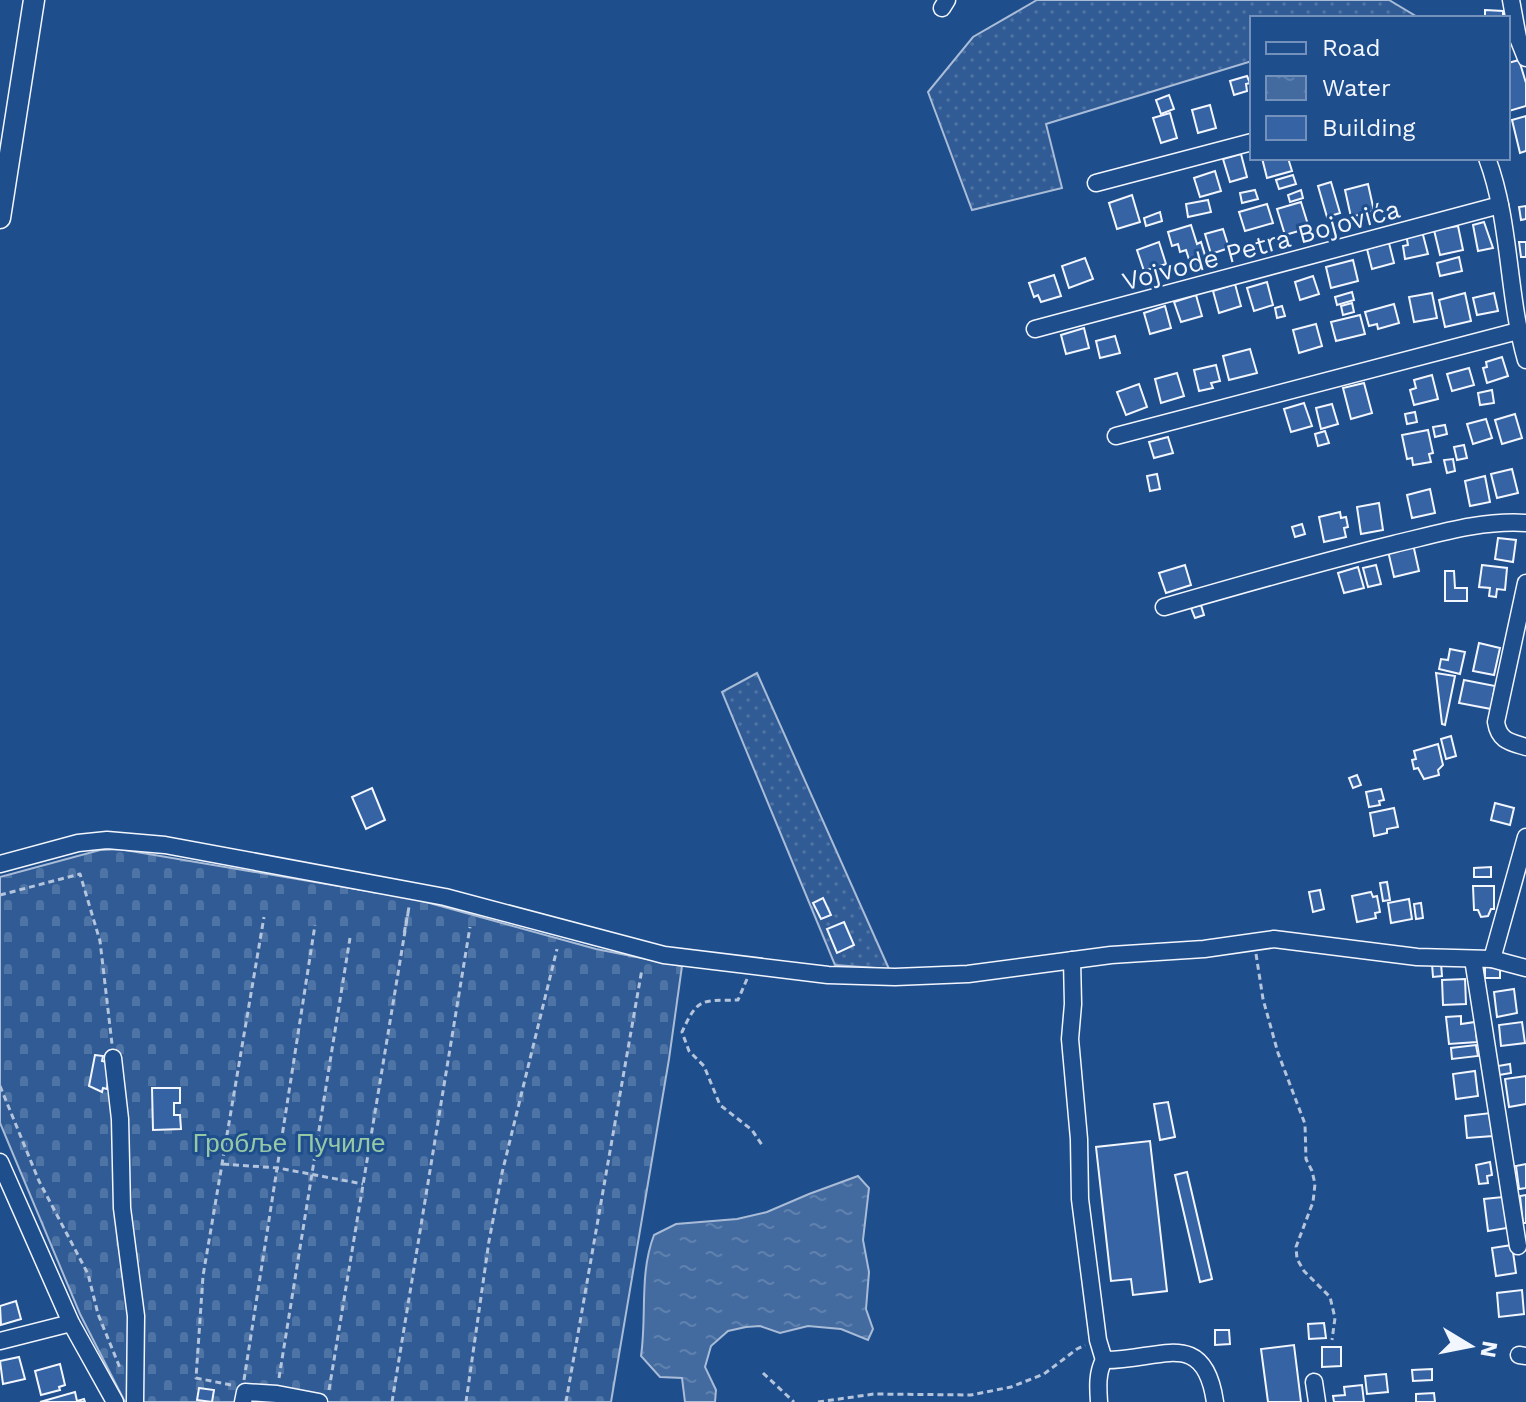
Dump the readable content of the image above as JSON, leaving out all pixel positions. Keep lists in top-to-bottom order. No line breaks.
{"streets":{"street":["Vojvode Petra Bojovića"]},"parks":["Гробље Пучиле"],"legend":["Road","Water","Building"],"north":"right"}
